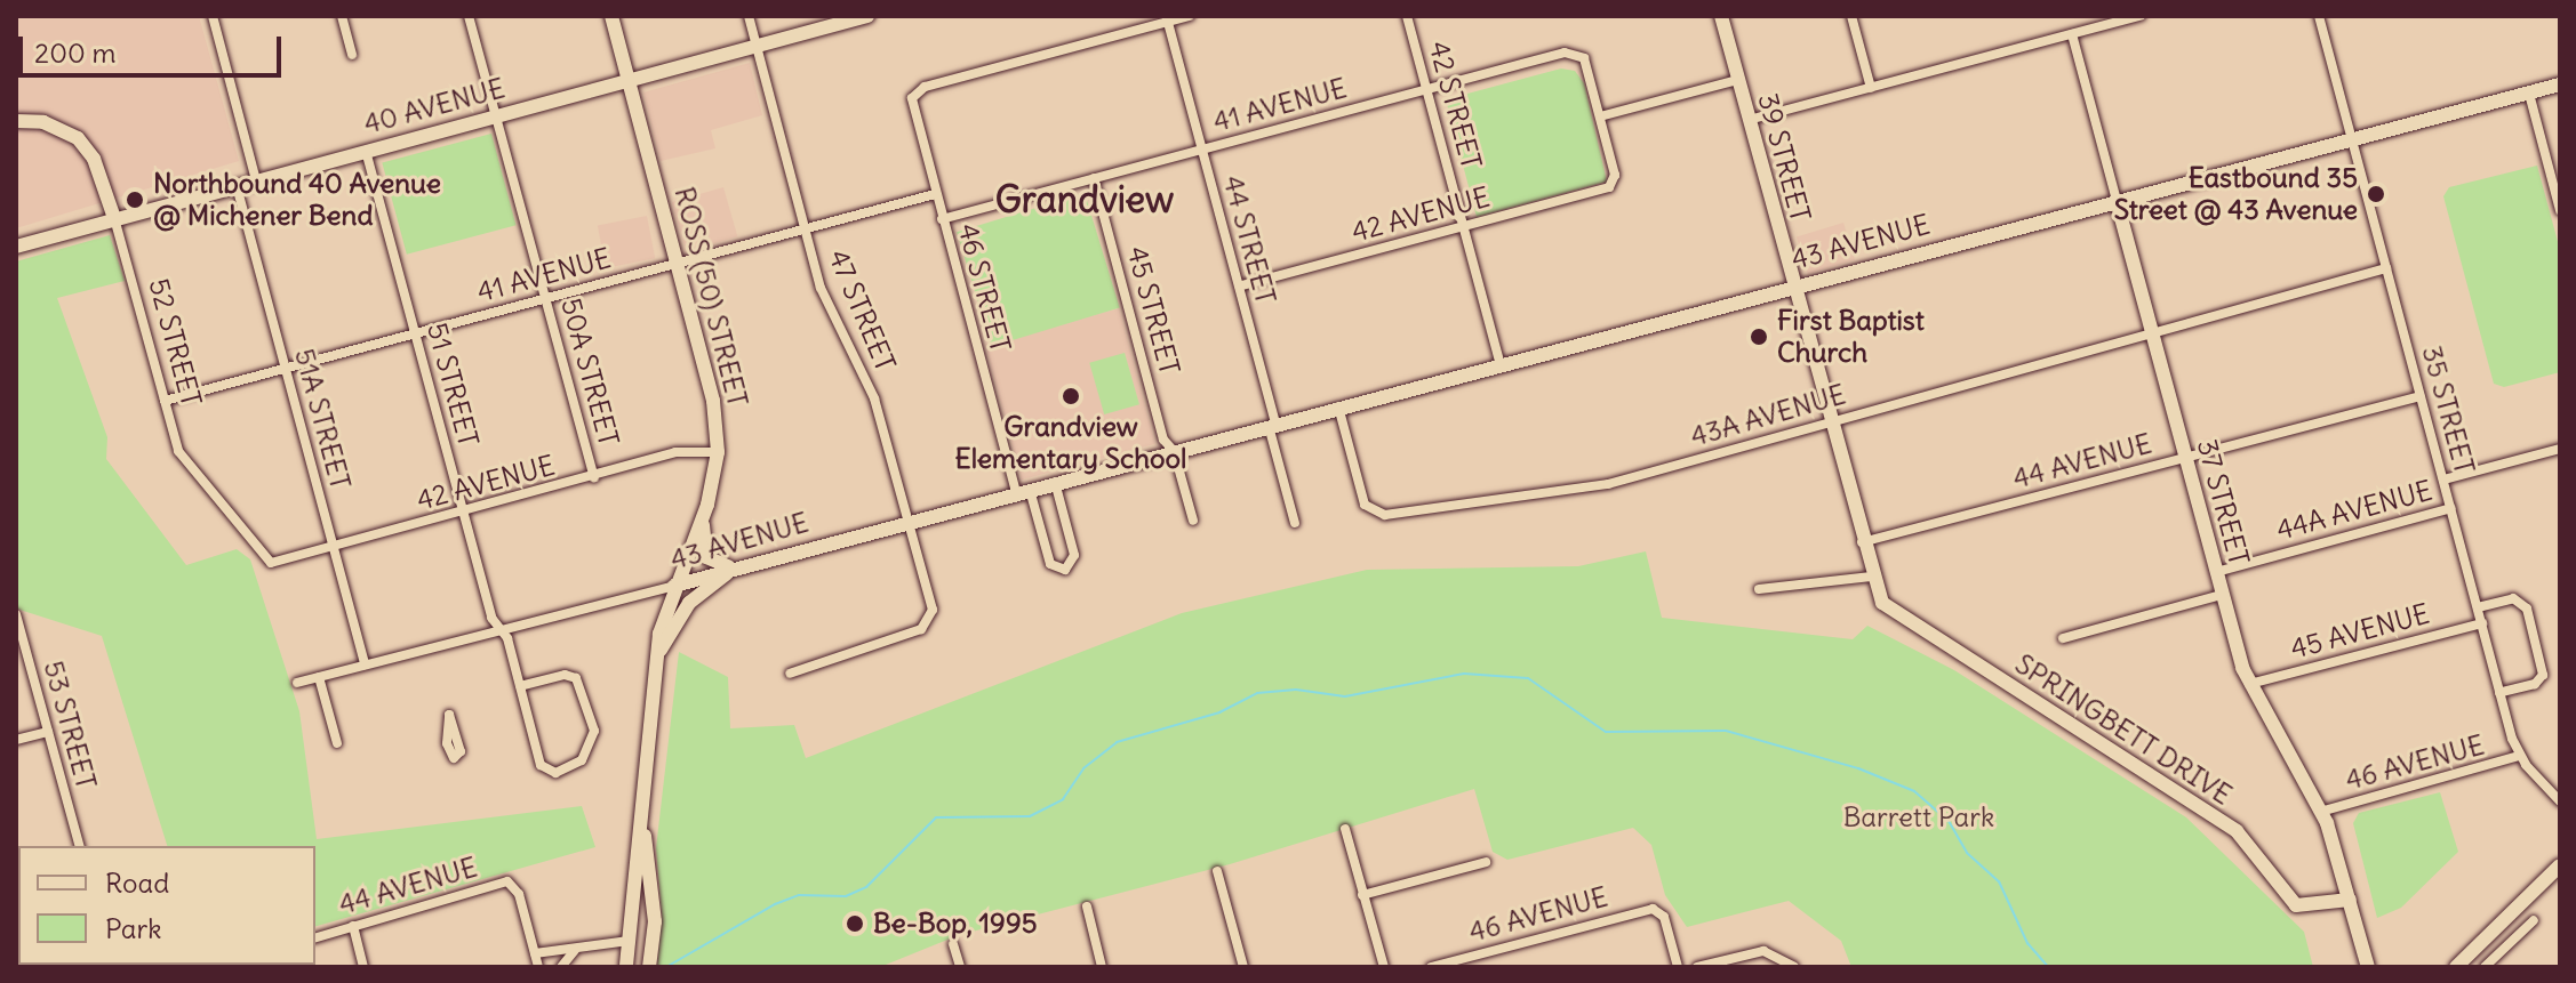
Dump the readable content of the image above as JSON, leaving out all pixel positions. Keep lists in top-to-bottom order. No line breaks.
{"streets":{"street":["41 AVENUE","42 STREET","40 AVENUE","39 STREET","42 AVENUE","44 STREET","43 AVENUE","46 STREET","ROSS (50) STREET","47 STREET","45 STREET","52 STREET","50A STREET","51 STREET","35 STREET","43A AVENUE","51A STREET","44 AVENUE","37 STREET","44A AVENUE","45 AVENUE","53 STREET","SPRINGBETT DRIVE","46 AVENUE"]},"crossings":[["41 AVENUE","42 STREET"],["41 AVENUE","42 AVENUE"],["41 AVENUE","44 STREET"],["41 AVENUE","46 STREET"],["41 AVENUE","ROSS (50) STREET"],["41 AVENUE","47 STREET"],["41 AVENUE","45 STREET"],["41 AVENUE","52 STREET"],["41 AVENUE","50A STREET"],["41 AVENUE","51 STREET"],["41 AVENUE","51A STREET"],["42 STREET","42 AVENUE"],["42 STREET","43 AVENUE"],["40 AVENUE","ROSS (50) STREET"],["40 AVENUE","47 STREET"],["40 AVENUE","52 STREET"],["40 AVENUE","50A STREET"],["40 AVENUE","51 STREET"],["40 AVENUE","51A STREET"],["39 STREET","43 AVENUE"],["39 STREET","43A AVENUE"],["39 STREET","44 AVENUE"],["39 STREET","SPRINGBETT DRIVE"],["42 AVENUE","44 STREET"],["42 AVENUE","ROSS (50) STREET"],["42 AVENUE","52 STREET"],["42 AVENUE","50A STREET"],["42 AVENUE","51 STREET"],["42 AVENUE","51A STREET"],["44 STREET","43 AVENUE"],["44 STREET","46 STREET"],["43 AVENUE","46 STREET"],["43 AVENUE","ROSS (50) STREET"],["43 AVENUE","47 STREET"],["43 AVENUE","45 STREET"],["43 AVENUE","51 STREET"],["43 AVENUE","35 STREET"],["43 AVENUE","43A AVENUE"],["43 AVENUE","51A STREET"],["43 AVENUE","37 STREET"],["35 STREET","43A AVENUE"],["35 STREET","44 AVENUE"],["35 STREET","44A AVENUE"],["35 STREET","45 AVENUE"],["35 STREET","46 AVENUE"],["43A AVENUE","37 STREET"],["44 AVENUE","37 STREET"],["37 STREET","44A AVENUE"],["37 STREET","45 AVENUE"],["37 STREET","SPRINGBETT DRIVE"],["37 STREET","46 AVENUE"]],"districts":["Grandview"],"parks":["Barrett Park"],"places":["Eastbound 35 Street @ 43 Avenue","Northbound 40 Avenue @ Michener Bend","First Baptist Church","Grandview Elementary School","Be-Bop, 1995"],"legend":["Road","Park"],"scale_bar":"200 m"}
